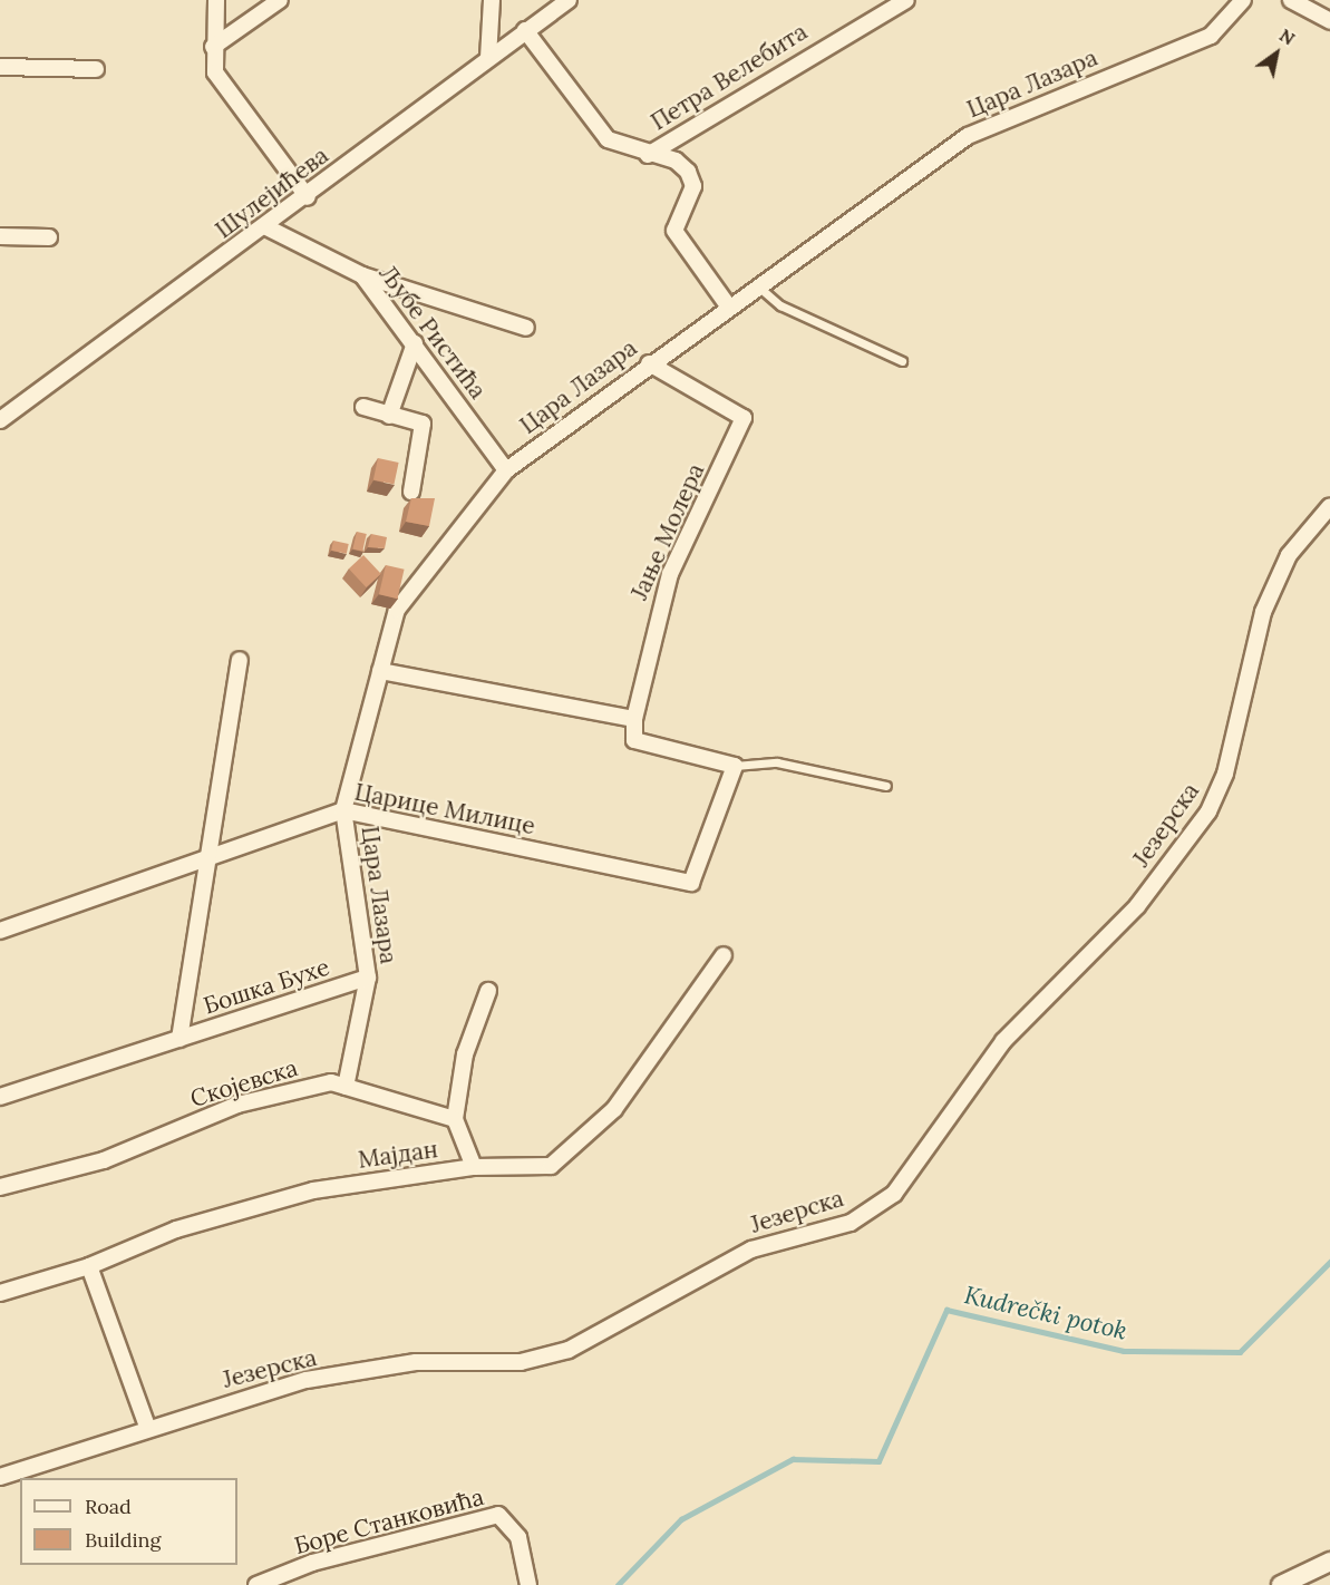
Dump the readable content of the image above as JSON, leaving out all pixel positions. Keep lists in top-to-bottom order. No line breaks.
{"streets":{"street":["Петра Велебита","Цара Лазара","Шулејићева","Љубе Ристића","Јање Молера","Царице Милице","Језерска","Бошка Бухе","Скојевска","Мајдан","Боре Станковића"]},"crossings":[["Петра Велебита","Цара Лазара"],["Петра Велебита","Шулејићева"],["Цара Лазара","Љубе Ристића"],["Цара Лазара","Јање Молера"],["Цара Лазара","Царице Милице"],["Цара Лазара","Бошка Бухе"],["Цара Лазара","Скојевска"],["Шулејићева","Љубе Ристића"],["Царице Милице","Бошка Бухе"]],"water":["Kudrečki potok"],"legend":["Road","Building"],"north":"top right"}
